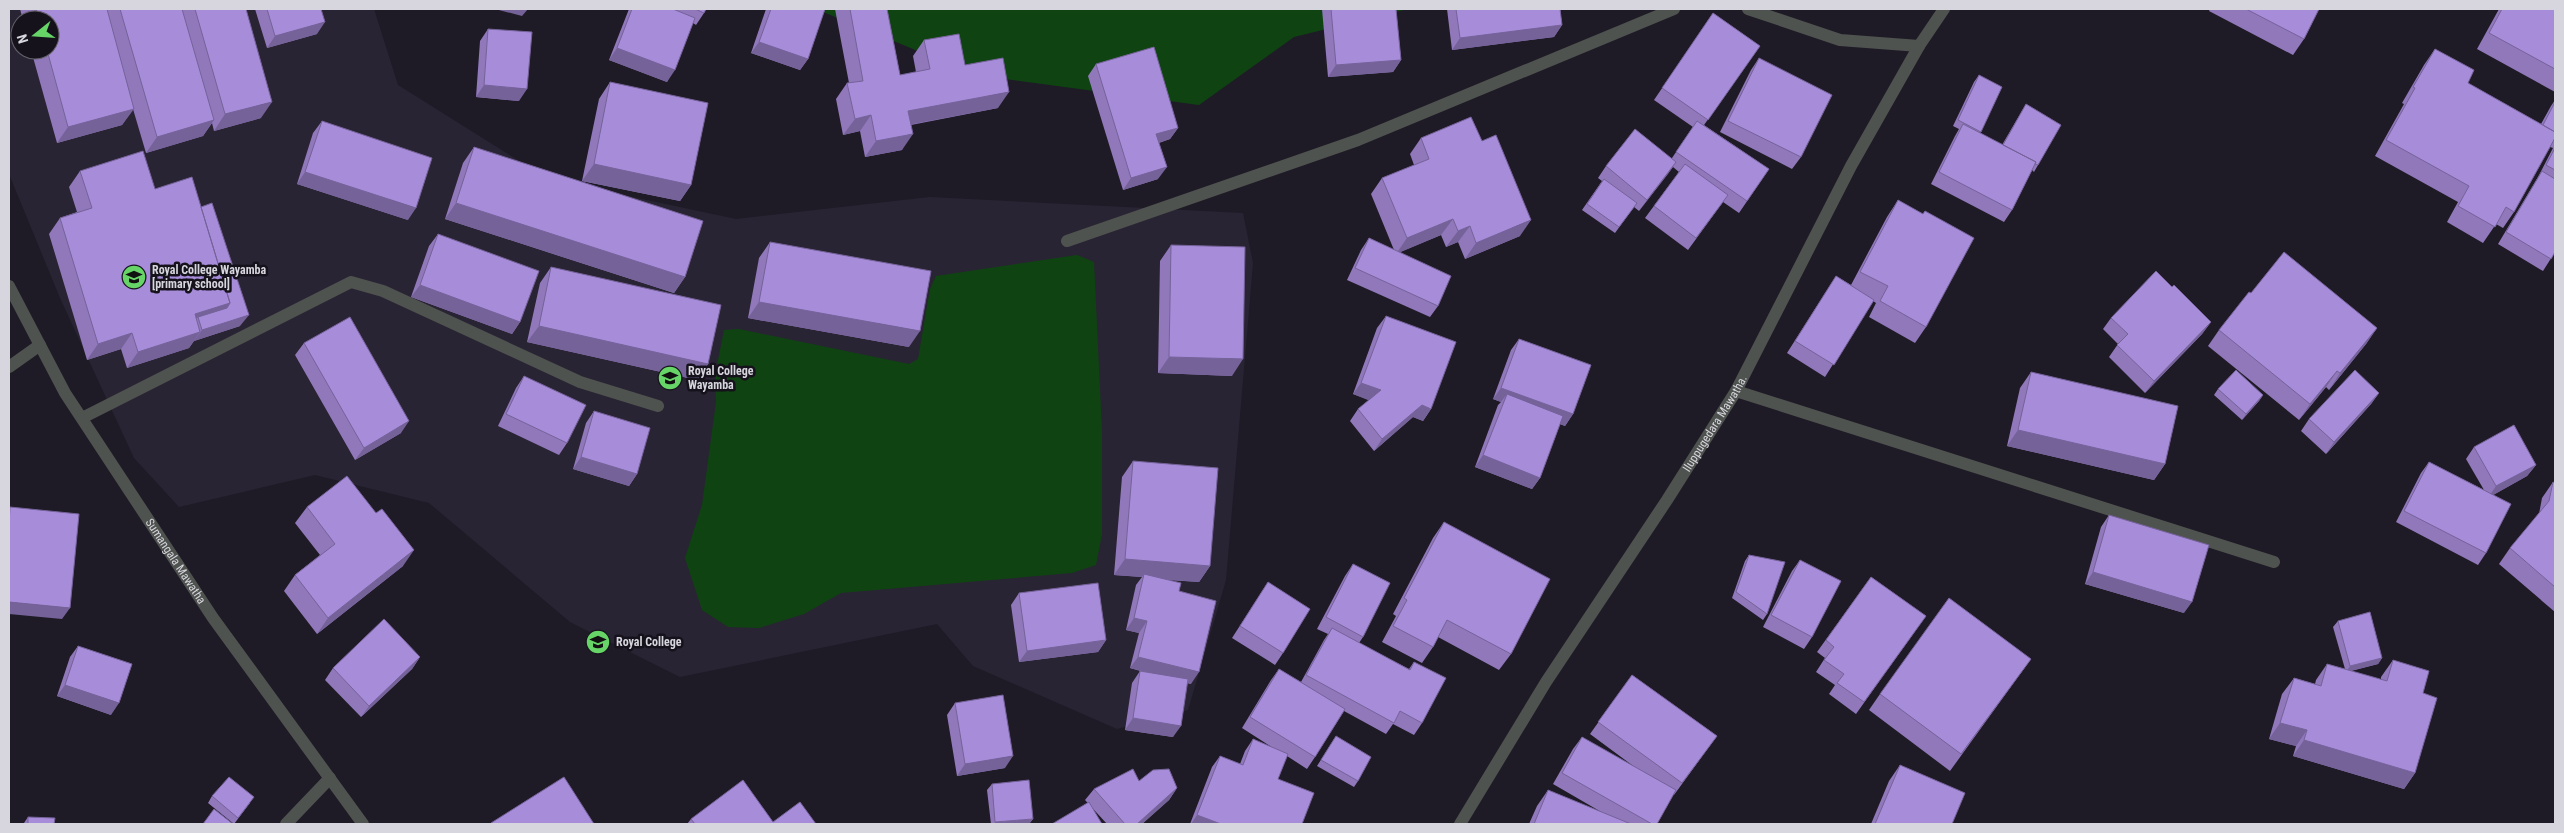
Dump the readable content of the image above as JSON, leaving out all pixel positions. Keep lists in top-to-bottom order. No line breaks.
{"streets":{"street":["Iluppugedara Mawatha.","Sumangala Mawatha"]},"places":{"school or university":["Royal College Wayamba [primary school]","Royal College Wayamba","Royal College"]},"north":"left"}
